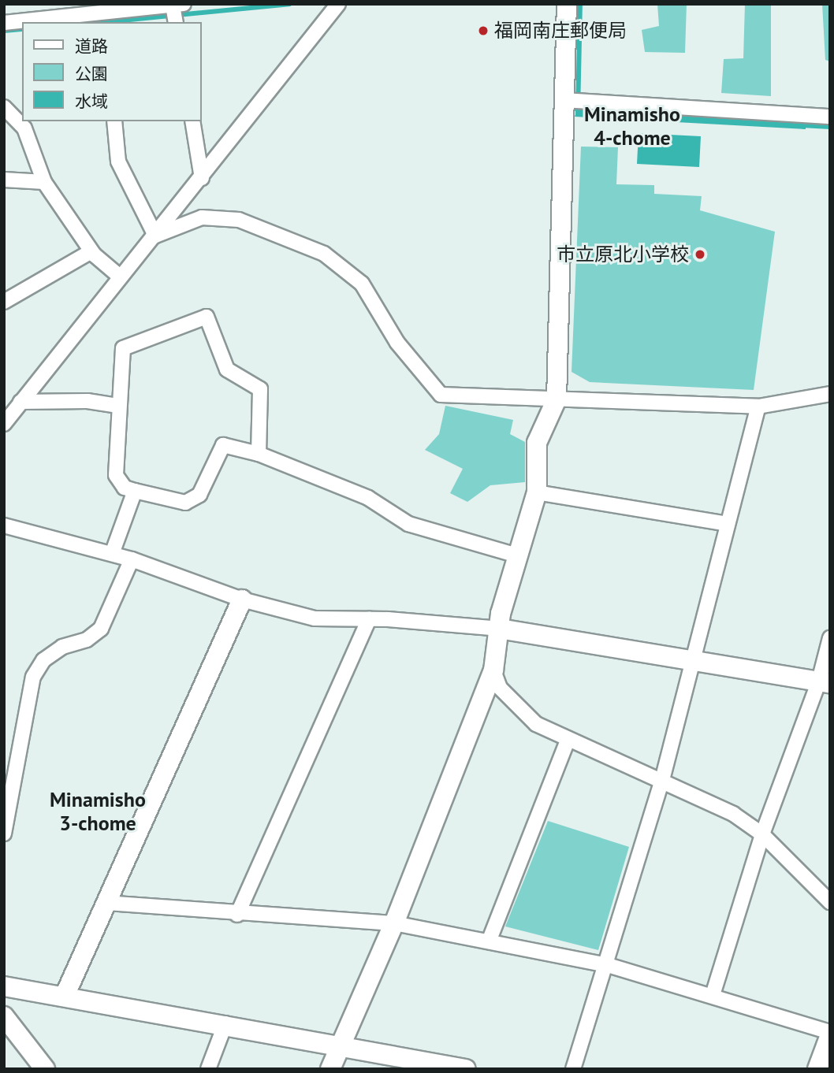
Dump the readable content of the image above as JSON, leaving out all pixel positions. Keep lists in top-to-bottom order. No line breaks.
{"districts":["Minamisho 4-chome","Minamisho 3-chome"],"places":["福岡南庄郵便局","市立原北小学校"],"legend":["道路","公園","水域"]}
